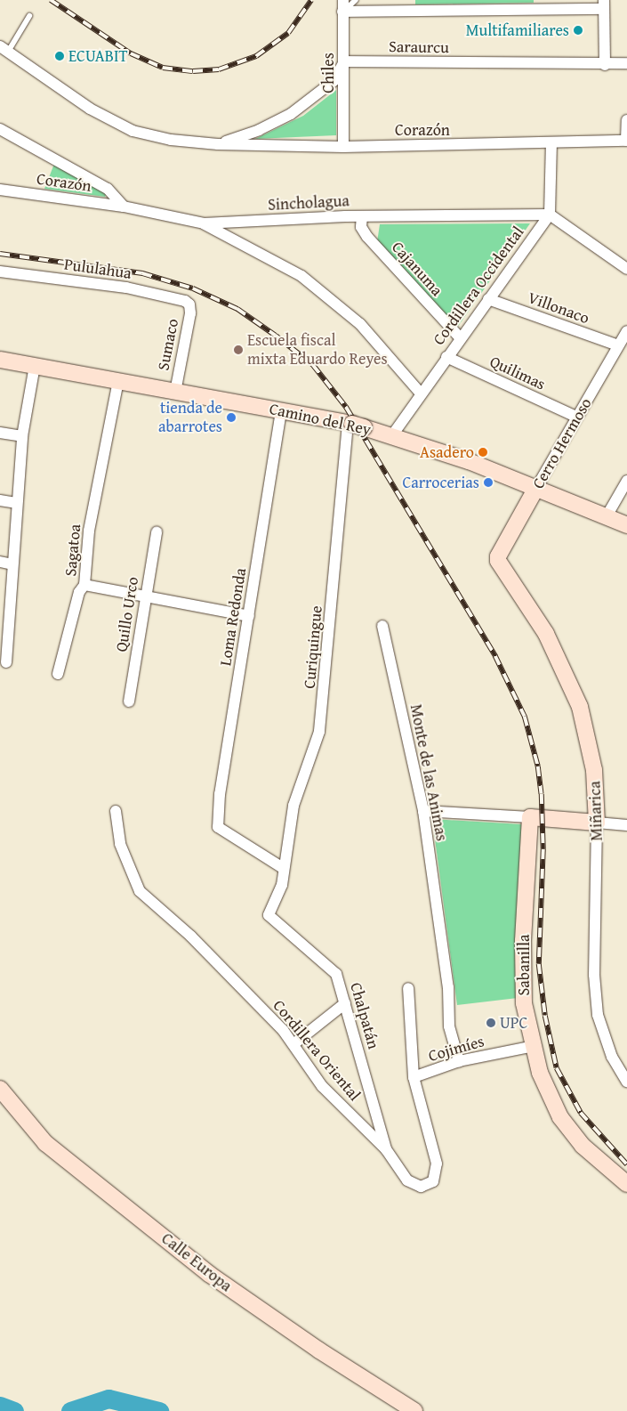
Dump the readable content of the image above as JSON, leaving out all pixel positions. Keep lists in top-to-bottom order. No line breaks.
{"streets":{"street":["Saraurcu","Chiles","Corazón","Sincholagua","Pululahua","Cajanuma","Cordillera Occidental","Villonaco","Sumaco","Quilimas","Camino del Rey","Cerro Hermoso","Sagatoa","Quillo Urco","Loma Redonda","Curiquingue","Monte de las Animas","Miñarica","Sabanilla","Chalpatán","Cojimíes","Cordillera Oriental","Calle Europa"]},"crossings":[["Saraurcu","Chiles"],["Saraurcu","Corazón"],["Chiles","Corazón"],["Corazón","Sincholagua"],["Sincholagua","Cajanuma"],["Sincholagua","Cordillera Occidental"],["Pululahua","Sumaco"],["Cajanuma","Cordillera Occidental"],["Cordillera Occidental","Villonaco"],["Cordillera Occidental","Quilimas"],["Cordillera Occidental","Camino del Rey"],["Villonaco","Cerro Hermoso"],["Sumaco","Camino del Rey"],["Quilimas","Cerro Hermoso"],["Camino del Rey","Cerro Hermoso"],["Camino del Rey","Sagatoa"],["Camino del Rey","Loma Redonda"],["Camino del Rey","Curiquingue"],["Cerro Hermoso","Miñarica"],["Sagatoa","Quillo Urco"],["Sagatoa","Loma Redonda"],["Loma Redonda","Curiquingue"],["Loma Redonda","Chalpatán"],["Curiquingue","Chalpatán"],["Monte de las Animas","Cojimíes"],["Sabanilla","Cojimíes"],["Chalpatán","Cordillera Oriental"],["Cojimíes","Cordillera Oriental"]],"places":["Multifamiliares","ECUABIT","Escuela fiscal mixta Eduardo Reyes","tienda de abarrotes","Asadero","Carrocerias","UPC"]}
